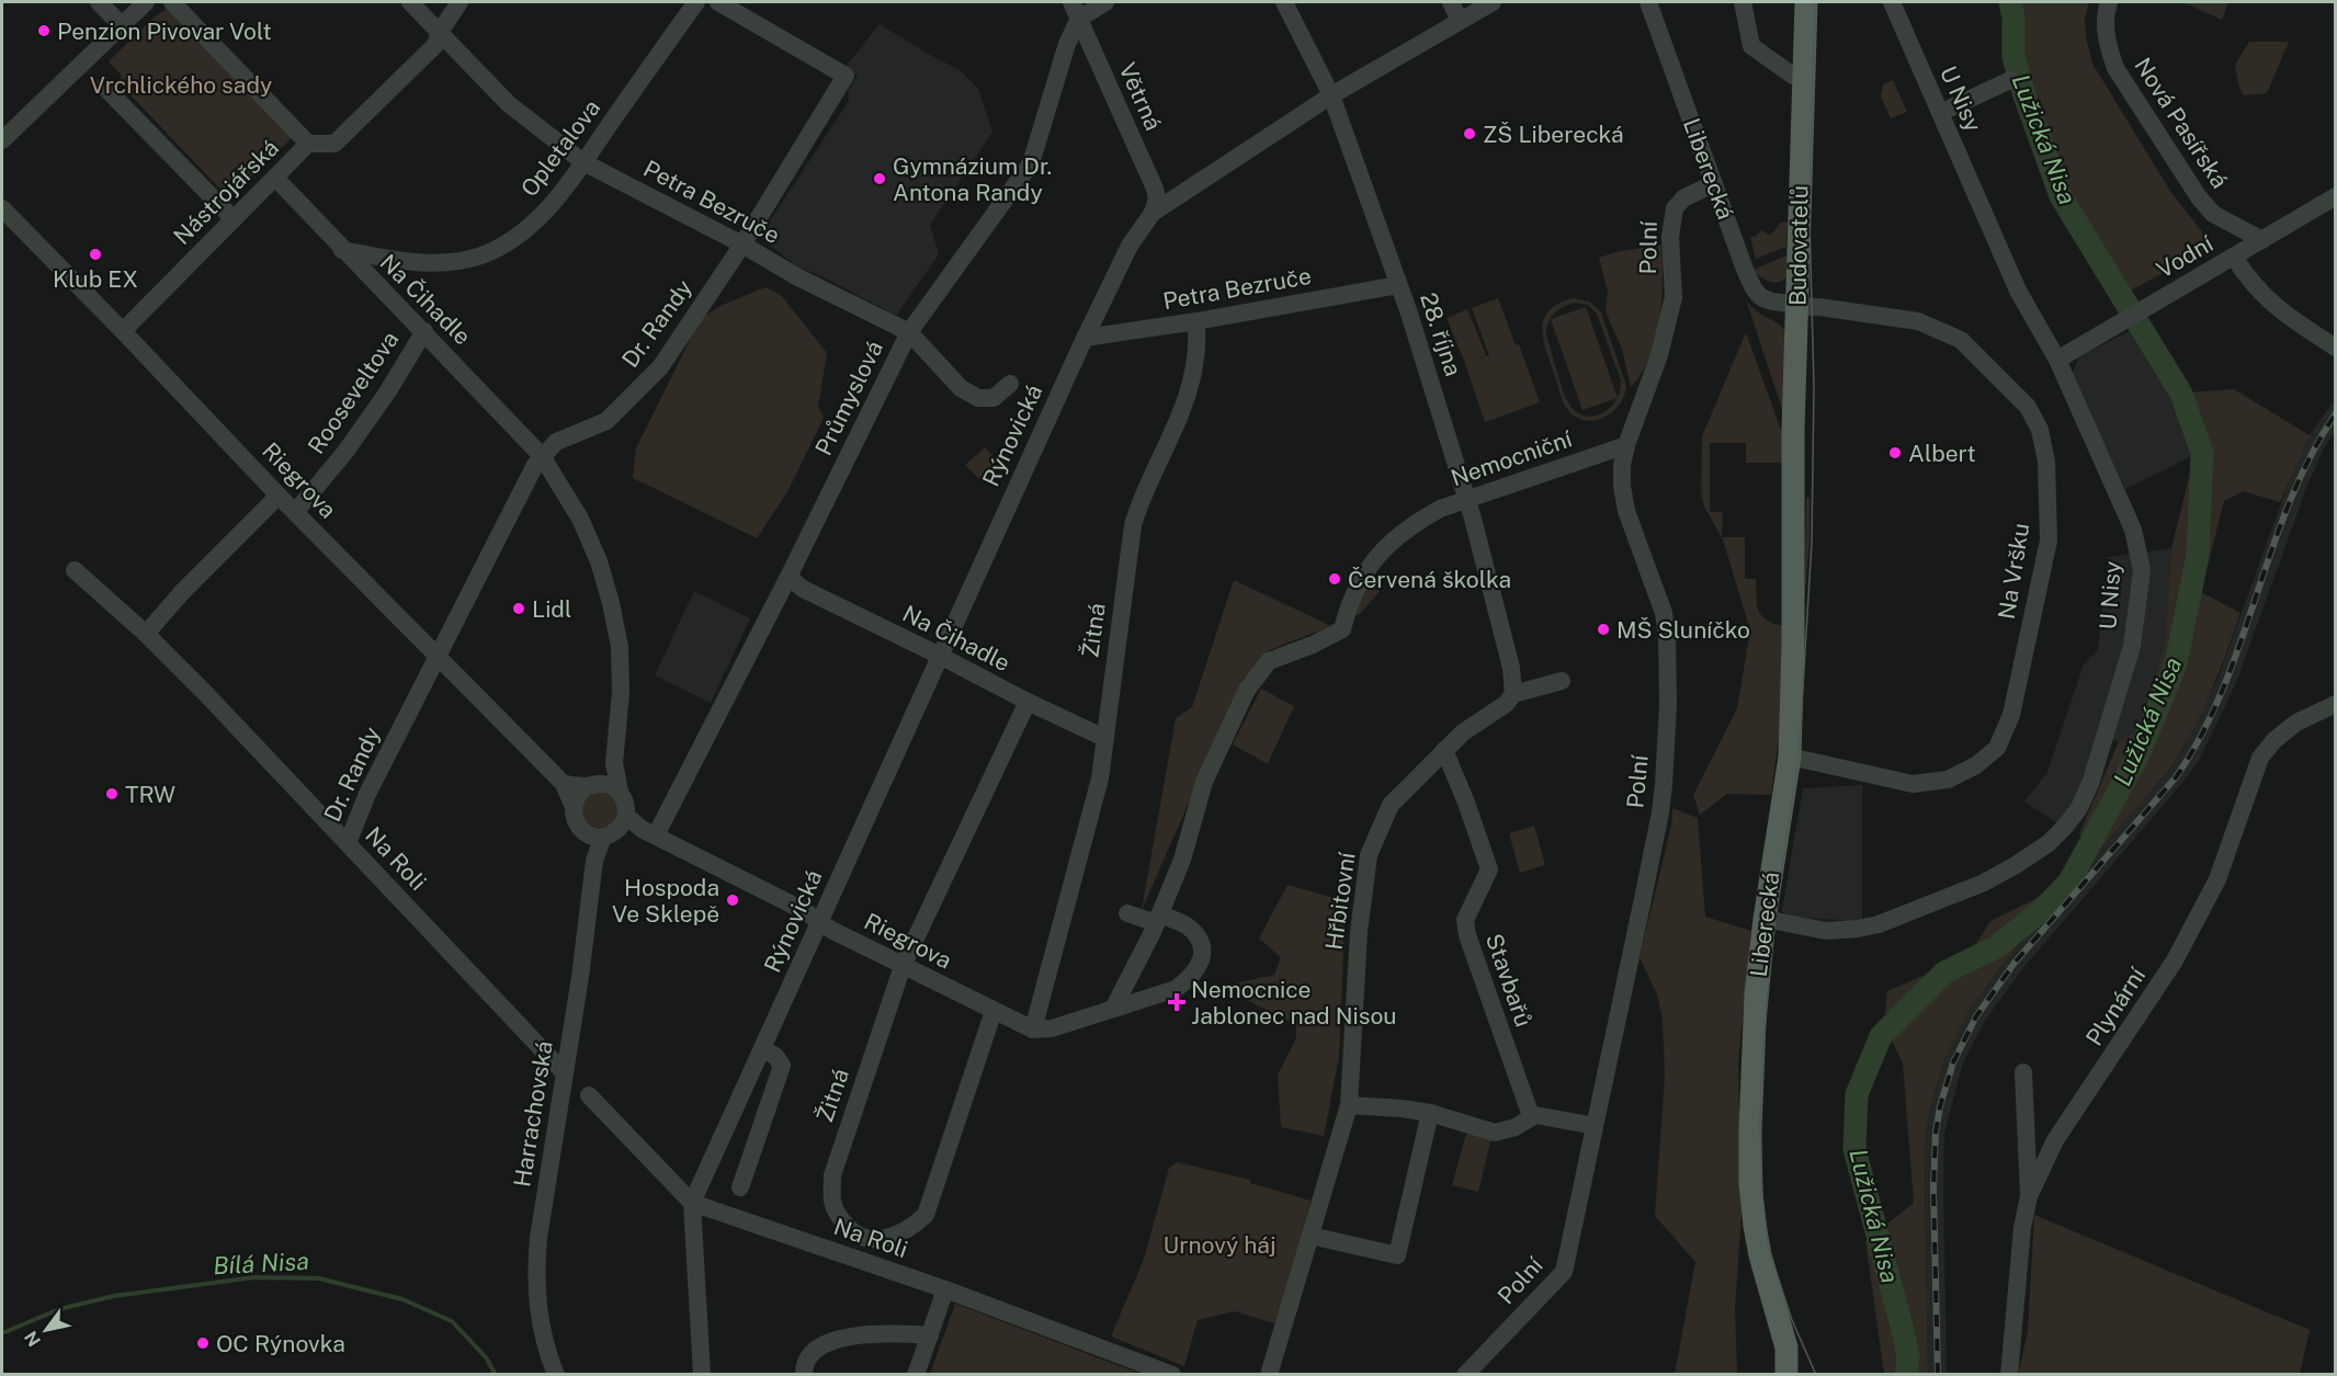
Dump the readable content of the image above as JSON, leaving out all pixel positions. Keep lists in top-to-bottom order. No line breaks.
{"streets":{"main road":["Liberecká","Budovatelů"],"street":["Větrná","U Nisy","Nová Pasířská","Opletalova","Nástrojářská","Petra Bezruče","Polní","Vodní","Na Čihadle","Dr. Randy","28. října","Rooseveltova","Průmyslová","Rýnovická","Nemocniční","Riegrova","Na Vršku","Žitná","Na Roli","Hřbitovní","Stavbařů","Plynární","Harrachovská"]},"crossings":[["Větrná","Průmyslová"],["Větrná","Rýnovická"],["U Nisy","Liberecká"],["U Nisy","Vodní"],["Nová Pasířská","Vodní"],["Opletalova","Petra Bezruče"],["Opletalova","Na Čihadle"],["Liberecká","Budovatelů"],["Liberecká","Polní"],["Liberecká","Na Vršku"],["Nástrojářská","Na Čihadle"],["Nástrojářská","Riegrova"],["Petra Bezruče","Dr. Randy"],["Petra Bezruče","28. října"],["Petra Bezruče","Průmyslová"],["Petra Bezruče","Rýnovická"],["Petra Bezruče","Žitná"],["Budovatelů","Na Vršku"],["Polní","Nemocniční"],["Na Čihadle","Dr. Randy"],["Na Čihadle","Rooseveltova"],["Na Čihadle","Průmyslová"],["Na Čihadle","Rýnovická"],["Na Čihadle","Žitná"],["Dr. Randy","Riegrova"],["Dr. Randy","Na Roli"],["28. října","Rýnovická"],["28. října","Nemocniční"],["28. října","Hřbitovní"],["Rooseveltova","Riegrova"],["Průmyslová","Riegrova"],["Rýnovická","Riegrova"],["Rýnovická","Na Roli"],["Riegrova","Žitná"],["Riegrova","Harrachovská"],["Na Roli","Harrachovská"],["Hřbitovní","Stavbařů"]],"water":["Lužická Nisa","Bílá Nisa"],"parks":["Vrchlického sady","Urnový háj"],"places":{"other":["Penzion Pivovar Volt","ZŠ Liberecká","Gymnázium Dr. Antona Randy","Klub EX","Albert","Červená školka","Lidl","MŠ Sluníčko","TRW","Hospoda Ve Sklepě","OC Rýnovka"],"health":["Nemocnice Jablonec nad Nisou"]},"north":"bottom left"}
